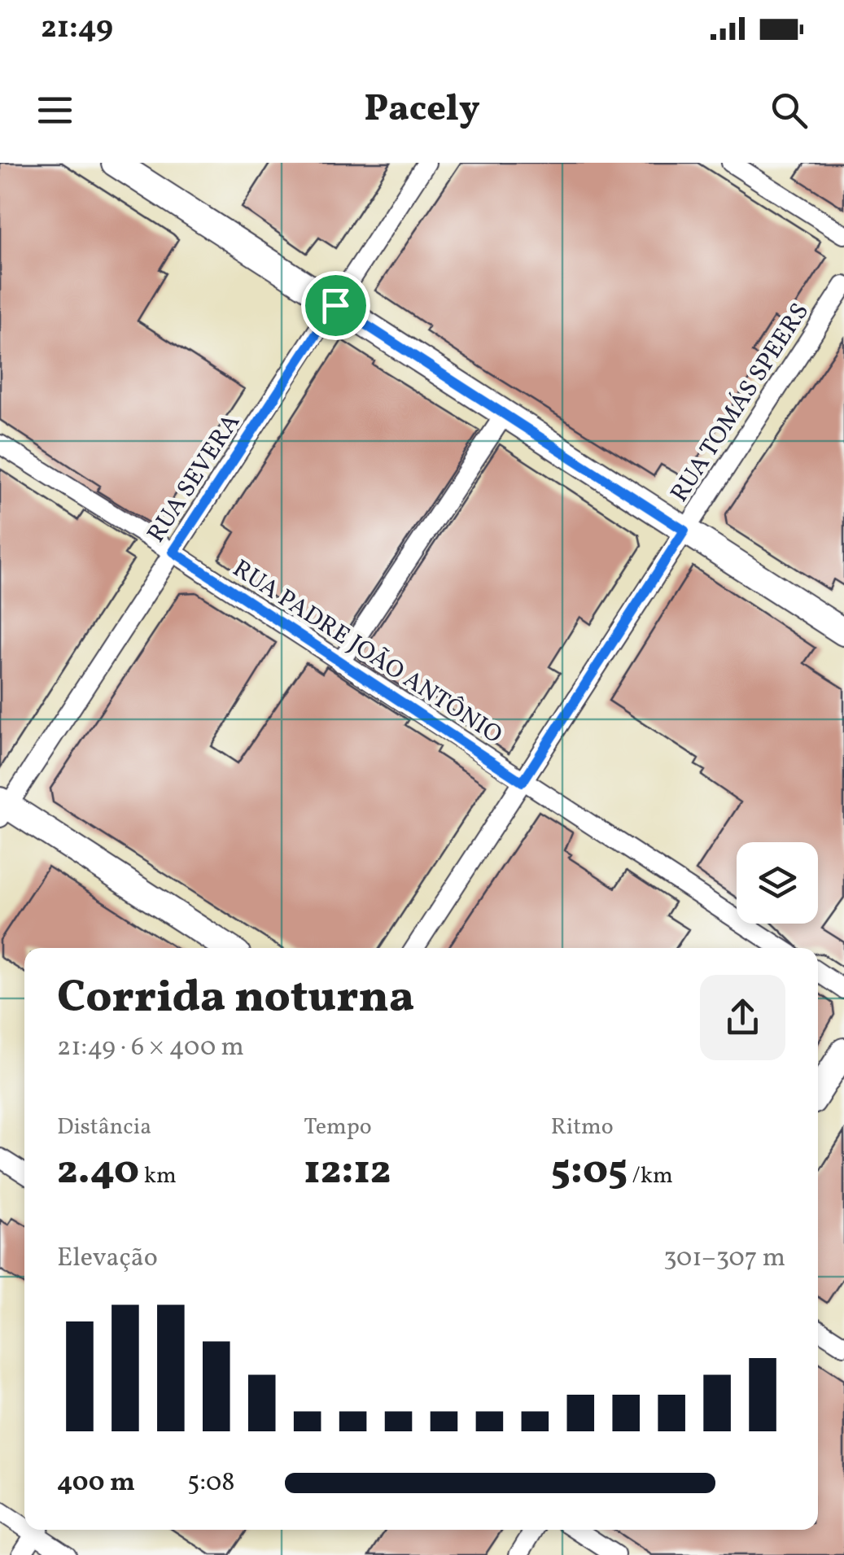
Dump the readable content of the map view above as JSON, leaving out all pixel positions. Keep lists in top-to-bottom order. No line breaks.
{"streets":{"street":["RUA TOMÁS SPEERS","RUA SEVERA","RUA PADRE JOÃO ANTÔNIO"]},"crossings":[["RUA TOMÁS SPEERS","RUA PADRE JOÃO ANTÔNIO"],["RUA SEVERA","RUA PADRE JOÃO ANTÔNIO"]],"page":{"status":"21:49","header":"Pacely","heading":["Corrida noturna","21:49 · 6 × 400 m"],"stats":[["Distância","2.40 km"],["Tempo","12:12"],["Ritmo","5:05 /km"]],"chart":["Elevação","301–307 m"],"list":[{"name":"400 m","note":"5:08"}]}}
